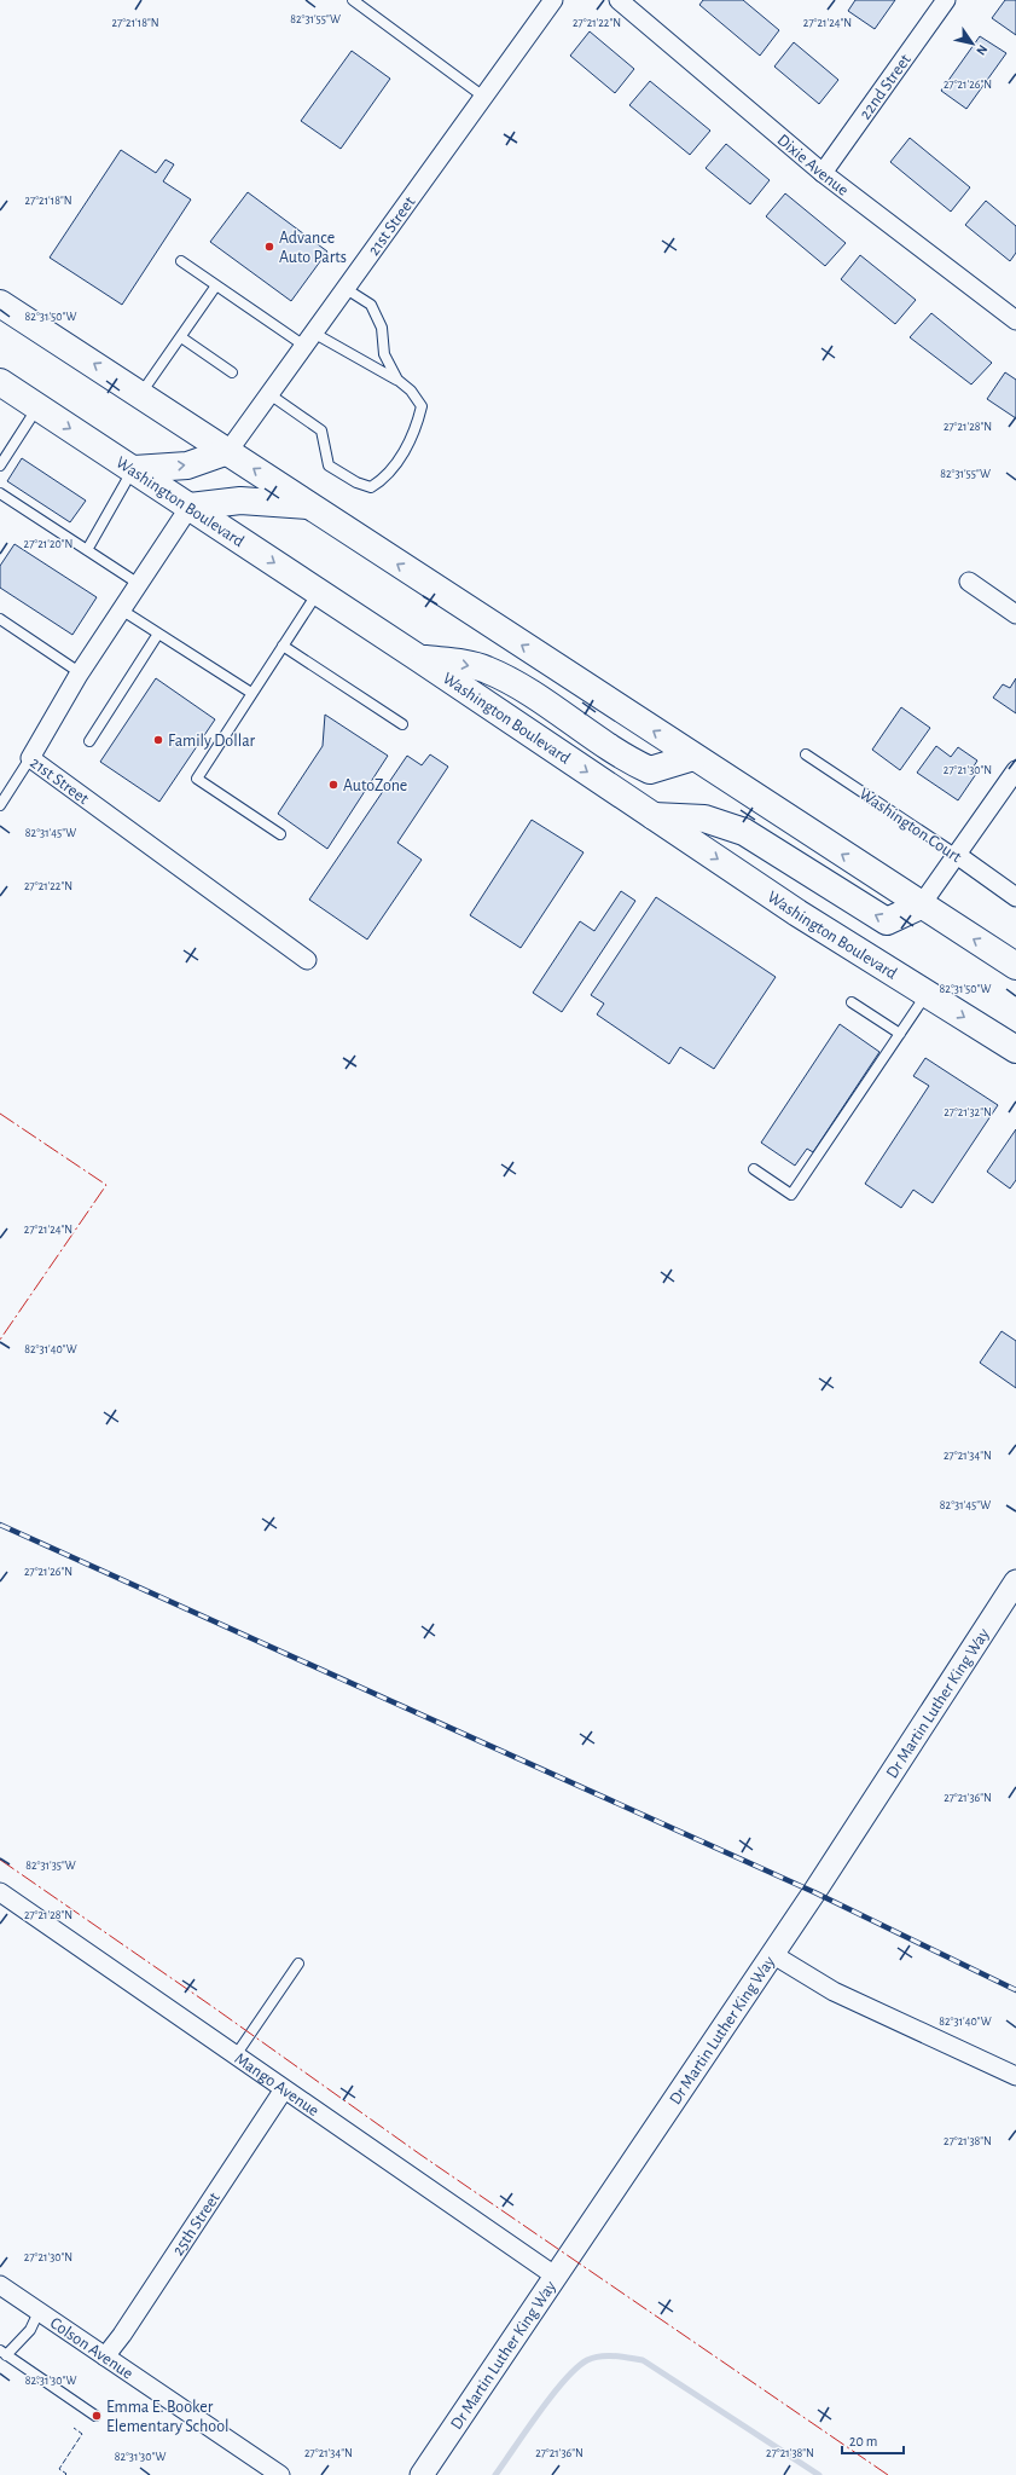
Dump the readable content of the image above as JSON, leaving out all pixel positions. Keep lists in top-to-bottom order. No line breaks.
{"streets":{"main road":["Washington Boulevard"],"street":["22nd Street","Dixie Avenue","21st Street","Washington Court","Dr Martin Luther King Way","Mango Avenue","25th Street","Colson Avenue"]},"crossings":[["22nd Street","Dixie Avenue"],["21st Street","Washington Boulevard"],["Dr Martin Luther King Way","Mango Avenue"],["Mango Avenue","25th Street"],["25th Street","Colson Avenue"]],"places":["Advance Auto Parts","Family Dollar","AutoZone","Emma E. Booker Elementary School"],"scale_bar":"20 m","north":"bottom right","coordinates":["82°31'55\"W","27°21'18\"N","27°21'22\"N","27°21'24\"N","27°21'26\"N","82°31'50\"W","27°21'28\"N","27°21'20\"N","27°21'30\"N","82°31'45\"W","27°21'32\"N","82°31'40\"W","27°21'34\"N","27°21'36\"N","82°31'35\"W","27°21'38\"N","82°31'30\"W"]}
